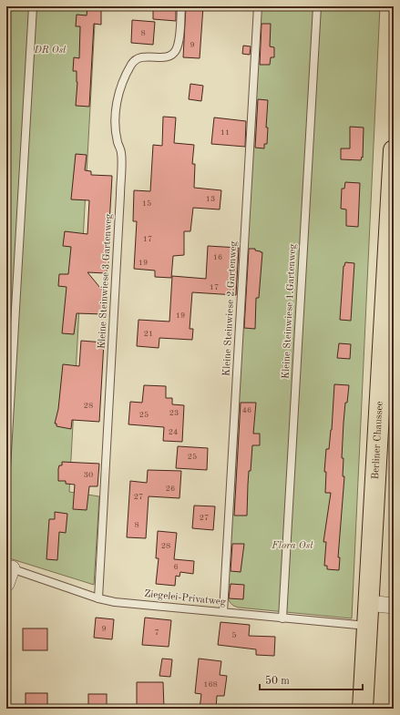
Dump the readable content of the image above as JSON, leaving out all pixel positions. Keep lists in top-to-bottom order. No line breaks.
{"streets":{"main road":["Berliner Chaussee"],"lane":["Kleine Steinwiese 3.Gartenweg","Kleine Steinwiese 2.Gartenweg","Kleine Steinwiese 1.Gartenweg","Ziegelei-Privatweg"]},"crossings":[["Kleine Steinwiese 3.Gartenweg","Ziegelei-Privatweg"],["Kleine Steinwiese 2.Gartenweg","Ziegelei-Privatweg"],["Kleine Steinwiese 1.Gartenweg","Ziegelei-Privatweg"],["Berliner Chaussee","Ziegelei-Privatweg"]],"parks":["DR Ost","Flora Ost"],"house_numbers":["8","9","11","13","15","17","16","19","17","19","21","28","46","23","25","24","25","30","26","27","27","8","28","6","9","7","5","168"],"scale_bar":"50 m"}
